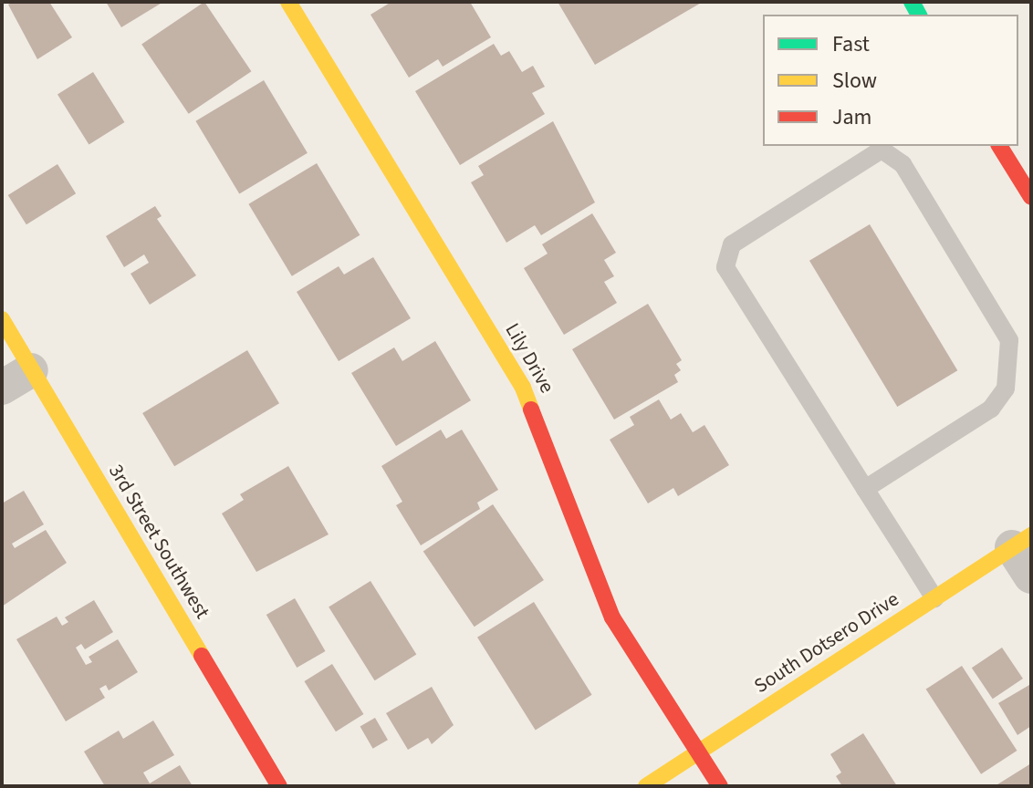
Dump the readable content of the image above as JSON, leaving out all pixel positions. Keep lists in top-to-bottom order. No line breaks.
{"streets":{"street":["Lily Drive","3rd Street Southwest","South Dotsero Drive"]},"crossings":[["Lily Drive","South Dotsero Drive"]],"legend":["Fast","Slow","Jam"]}
